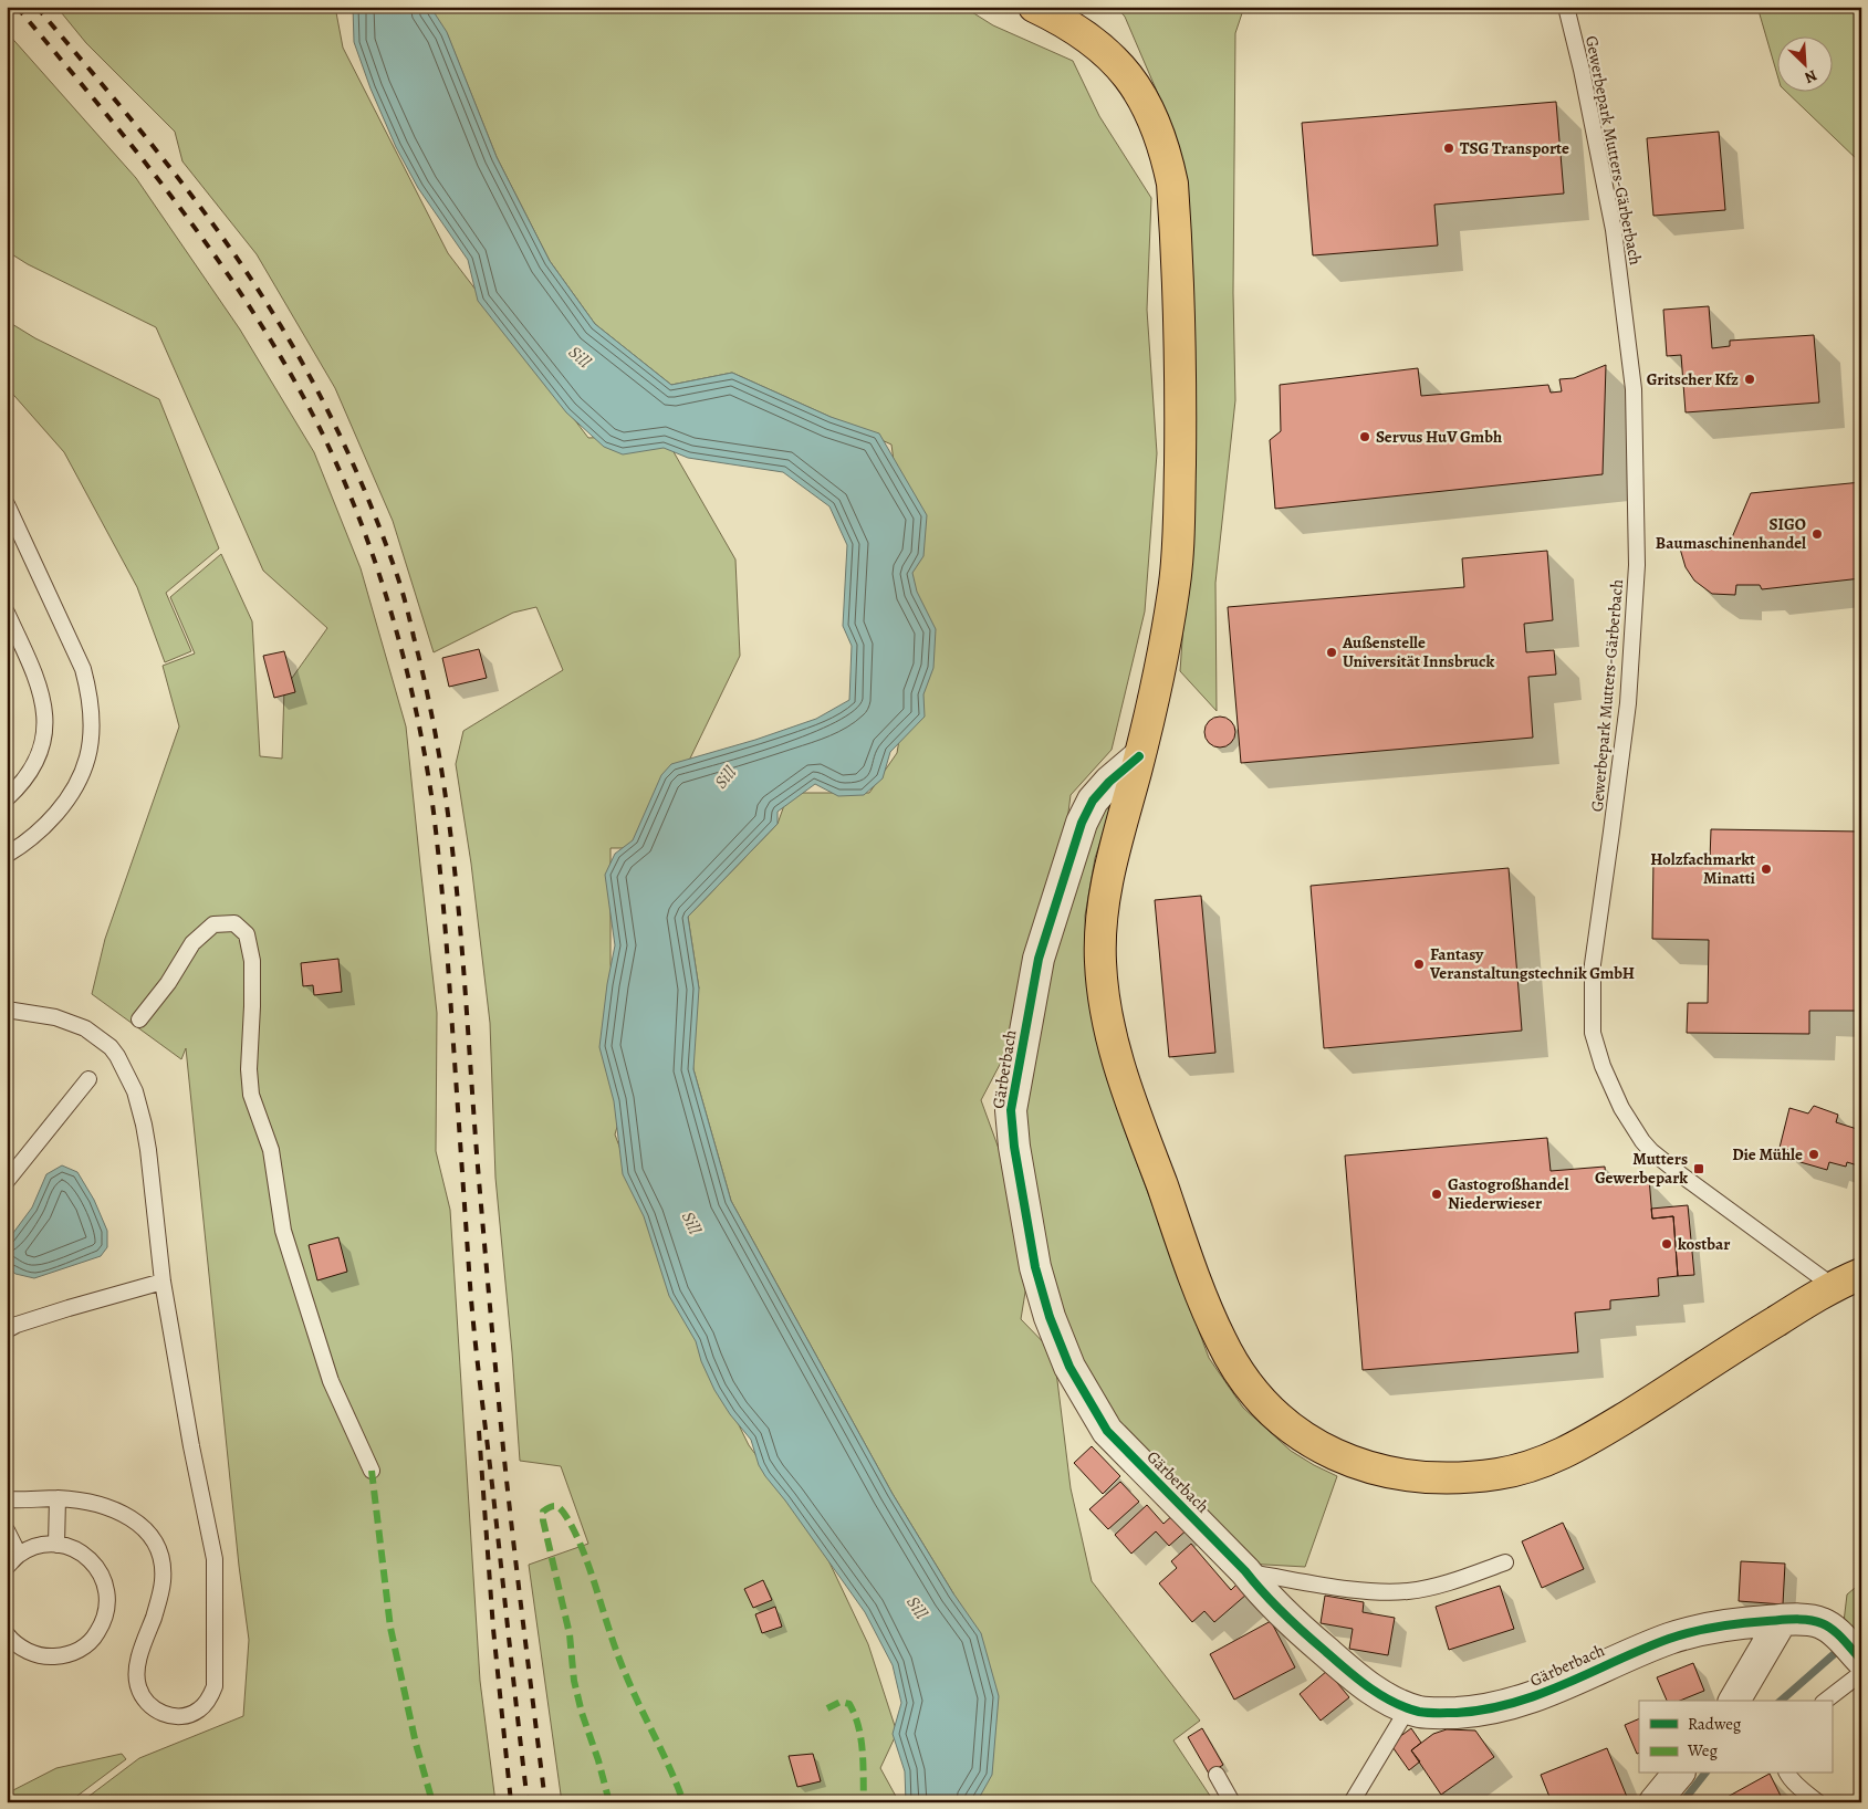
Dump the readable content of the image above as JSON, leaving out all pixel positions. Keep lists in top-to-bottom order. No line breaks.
{"streets":{"street":["Gärberbach"],"lane":["Gewerbepark Mutters-Gärberbach"]},"water":["Sill"],"places":{"other":["TSG Transporte","Gritscher Kfz","Servus HuV Gmbh","SIGO Baumaschinenhandel","Außenstelle Universität Innsbruck","Holzfachmarkt Minatti","Fantasy Veranstaltungstechnik GmbH","Die Mühle","Gastogroßhandel Niederwieser","kostbar"],"transit":["Mutters Gewerbepark"]},"legend":["Radweg","Weg"],"north":"bottom right"}
